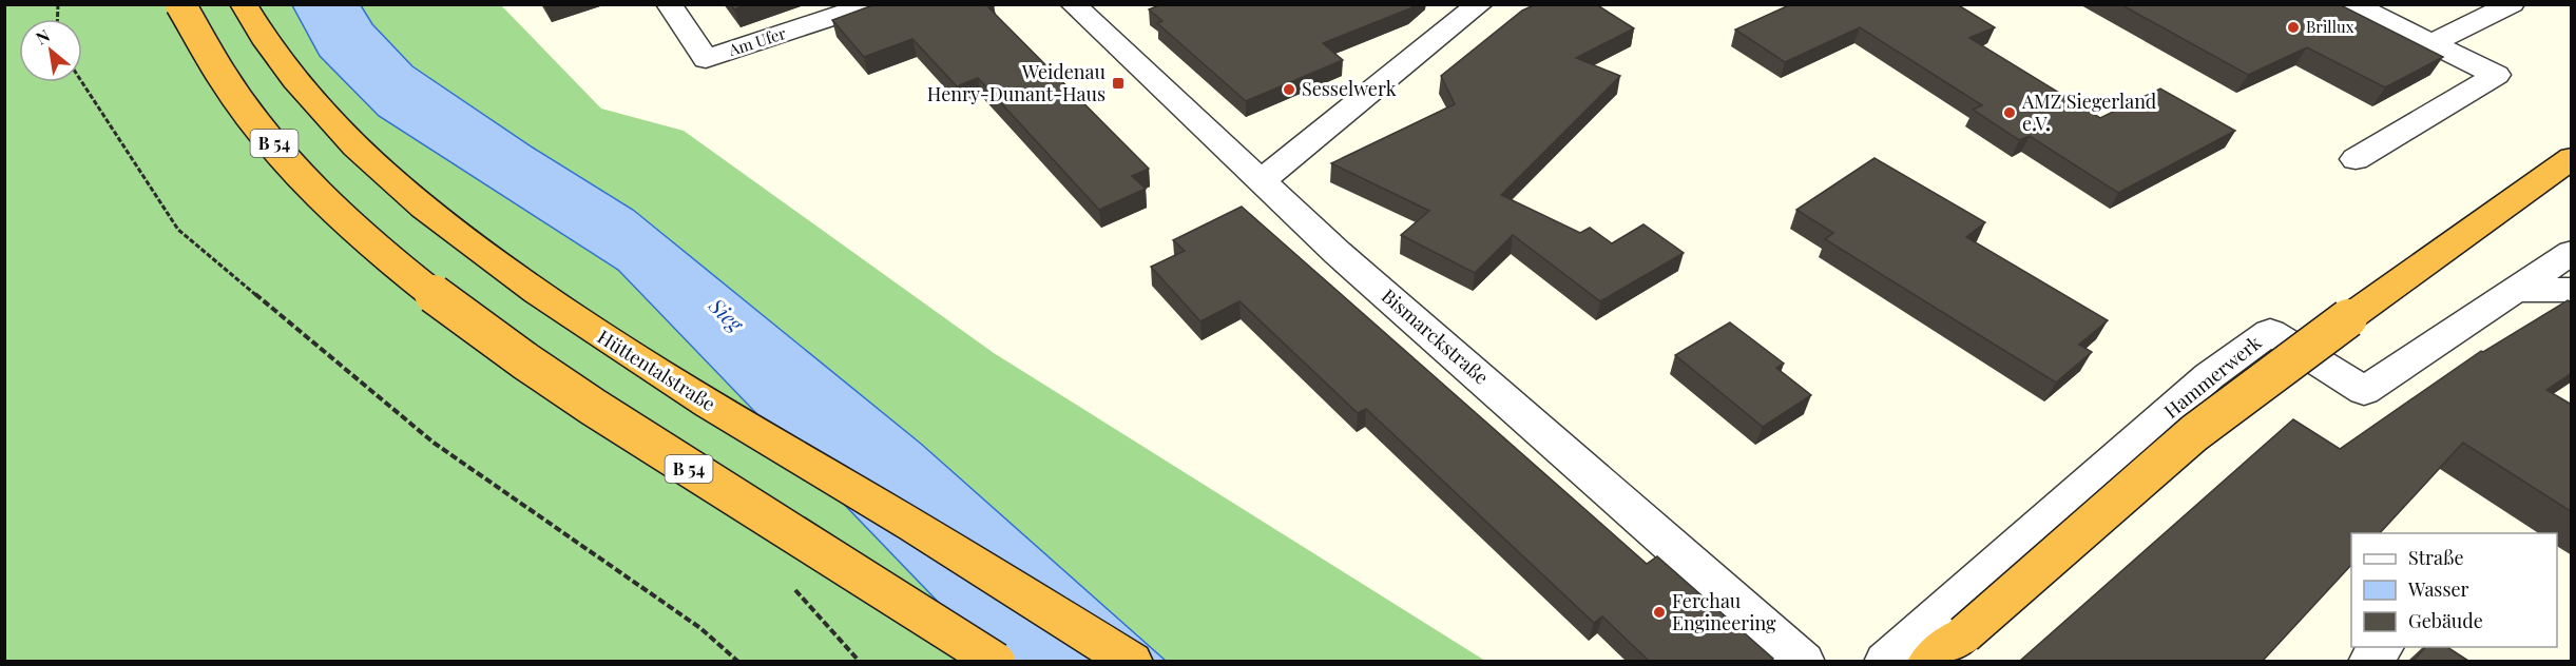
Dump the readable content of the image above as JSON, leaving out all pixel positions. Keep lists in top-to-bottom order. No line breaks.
{"streets":{"highway":["B 54","Hüttentalstraße"],"street":["Am Ufer","Bismarckstraße","Hammerwerk"]},"water":["Sieg"],"places":{"other":["Brillux","Sesselwerk","AMZ Siegerland e.V.","Ferchau Engineering"],"transit":["Weidenau Henry-Dunant-Haus"]},"legend":["Straße","Wasser","Gebäude"],"north":"top left"}
